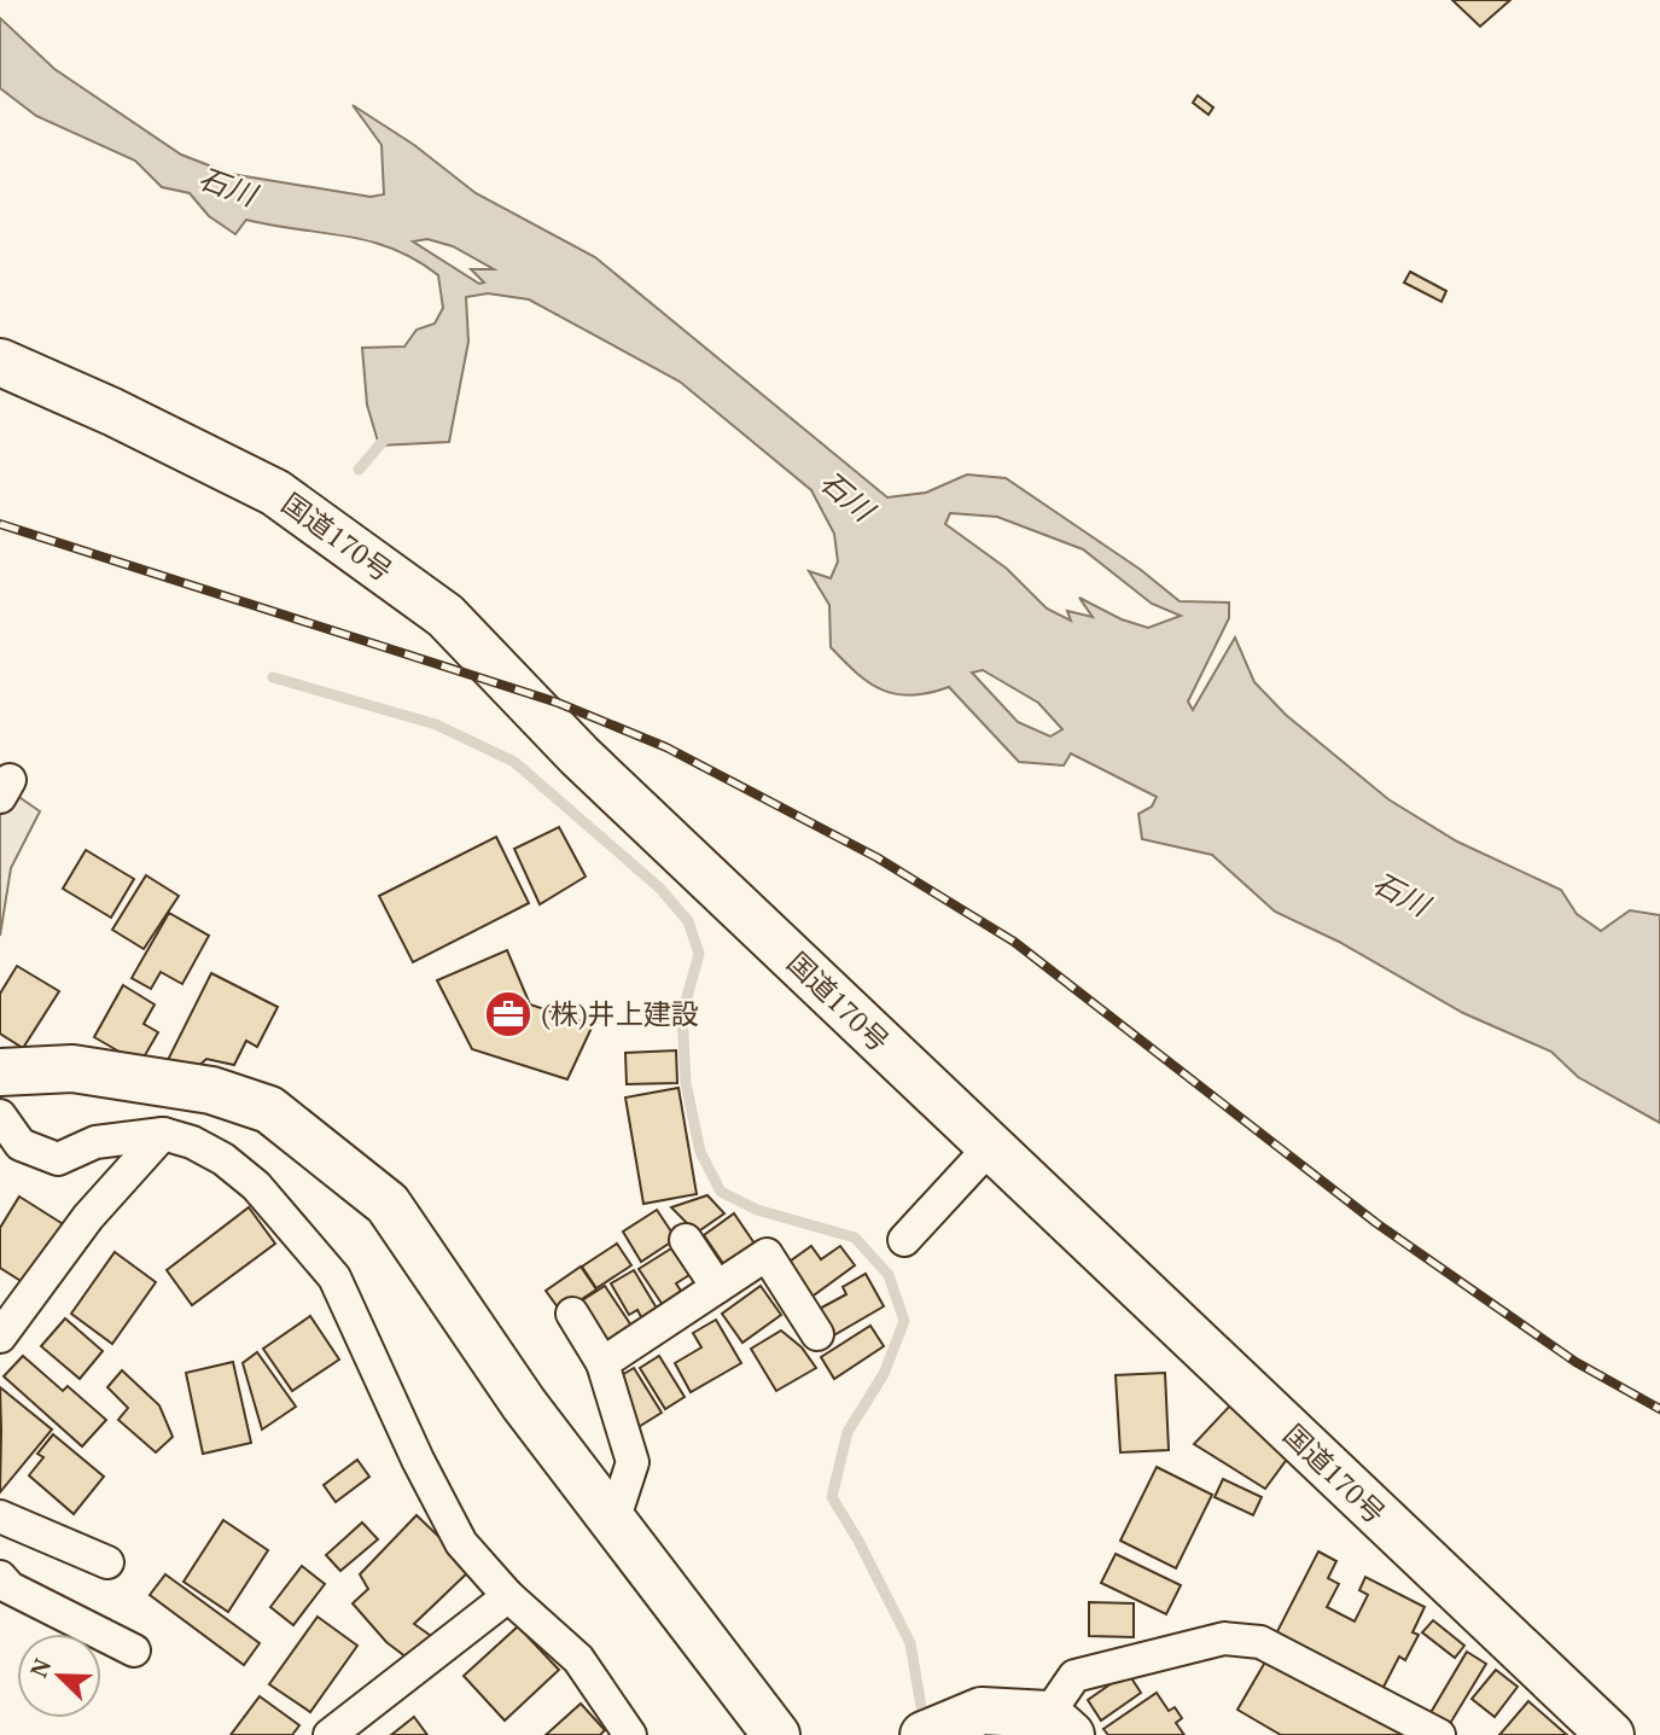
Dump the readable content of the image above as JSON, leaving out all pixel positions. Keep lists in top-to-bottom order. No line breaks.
{"streets":{"main road":["国道170号"]},"water":["石川"],"places":{"office":["(株)井上建設"]},"north":"top left"}
